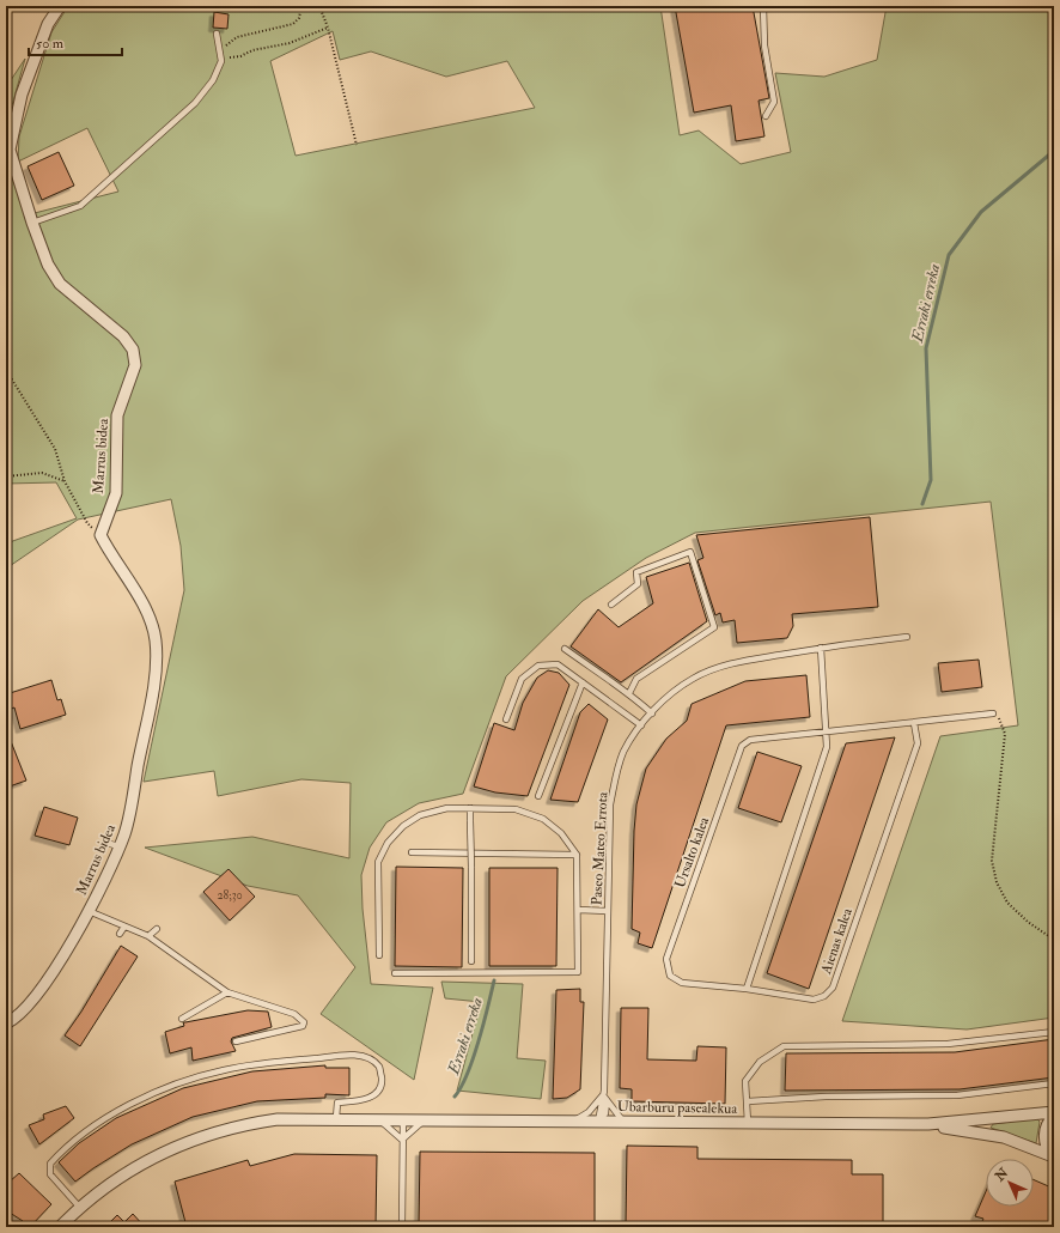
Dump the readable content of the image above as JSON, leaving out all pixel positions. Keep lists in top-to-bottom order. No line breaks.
{"streets":{"street":["Marrus bidea","Ubarburu pasealekua"],"lane":["Paseo Mateo Errota","Ursalto kalea","Aienas kalea"]},"crossings":[["Paseo Mateo Errota","Ubarburu pasealekua"],["Ursalto kalea","Aienas kalea"]],"water":["Erraki erreka"],"house_numbers":["28;30"],"scale_bar":"50 m","north":"top left"}
